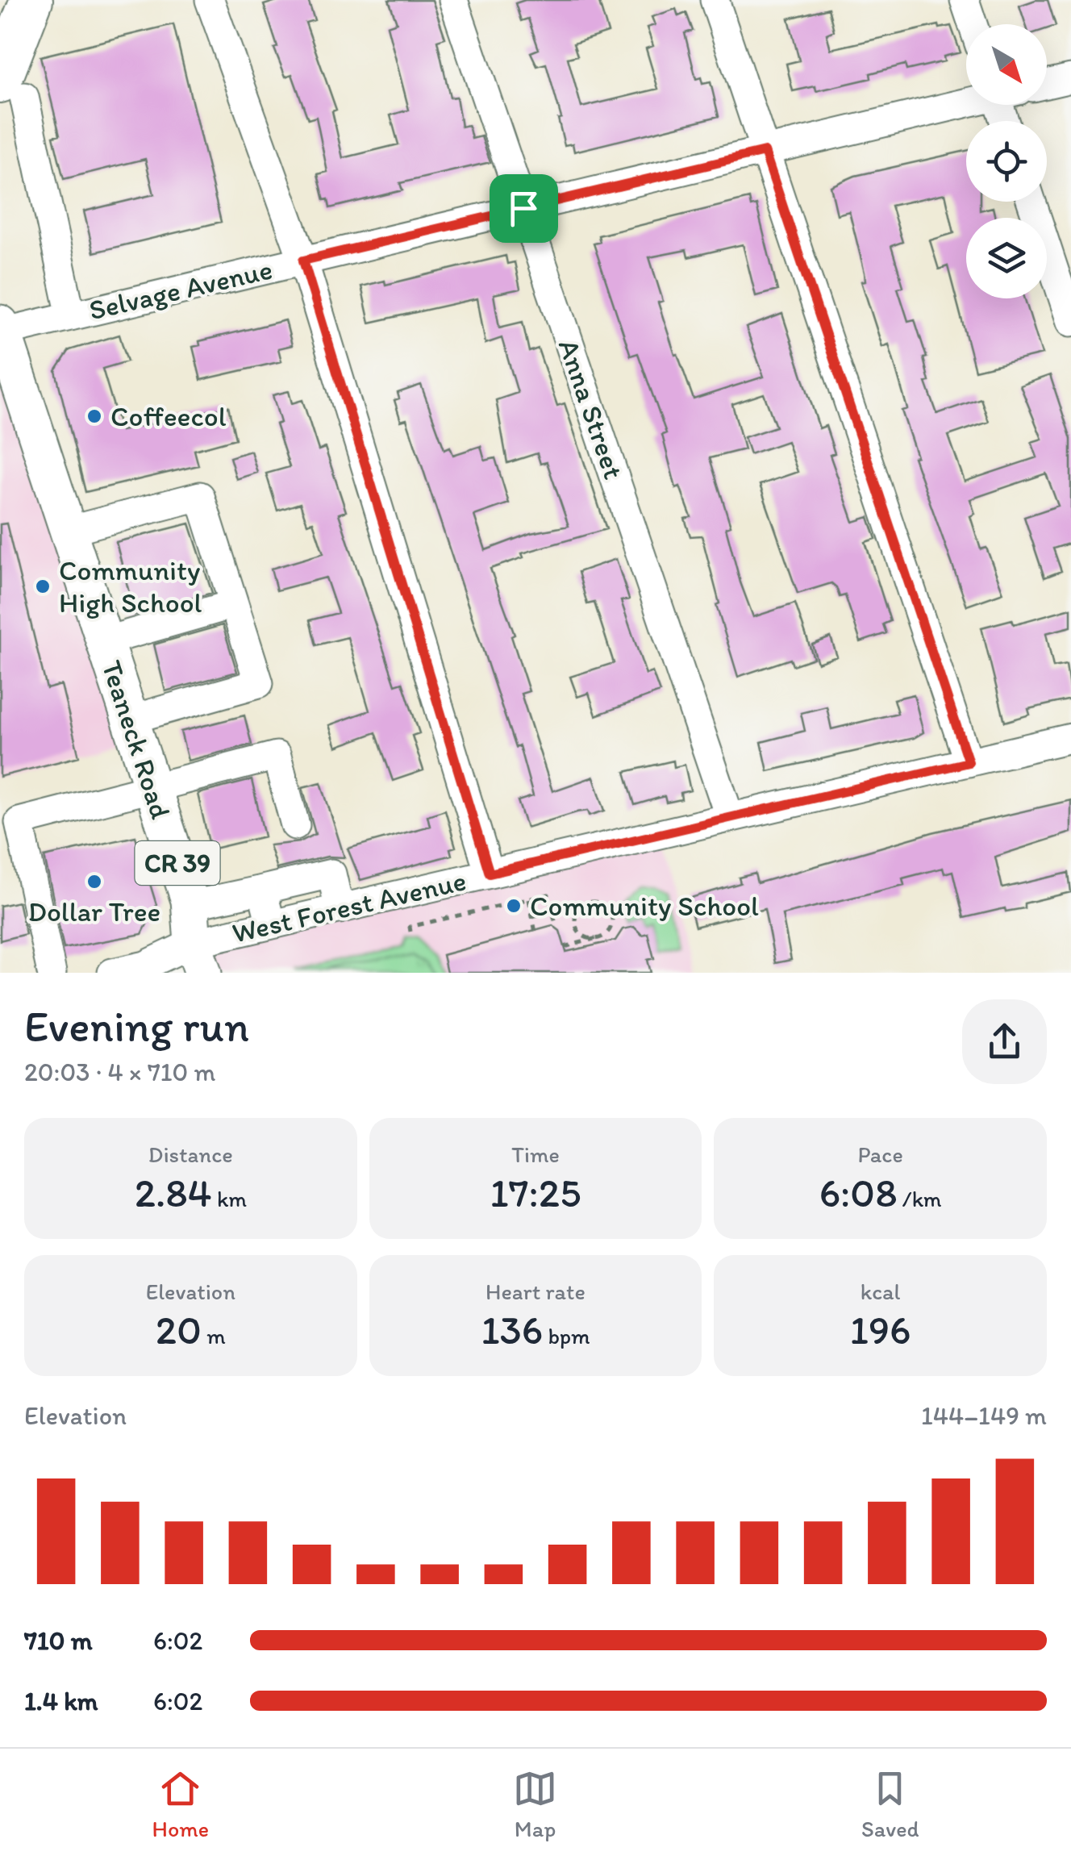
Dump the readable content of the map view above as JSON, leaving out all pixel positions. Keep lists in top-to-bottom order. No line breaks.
{"streets":{"main road":["Teaneck Road","CR 39"],"street":["Selvage Avenue","Anna Street","West Forest Avenue"]},"crossings":[["Selvage Avenue","Anna Street"],["Selvage Avenue","Teaneck Road"],["Anna Street","West Forest Avenue"],["Teaneck Road","West Forest Avenue"]],"places":["Coffeecol","Community High School","Dollar Tree","Community School"],"north":"bottom right","page":{"heading":["Evening run","20:03 · 4 × 710 m"],"stats":[["Distance","2.84 km"],["Time","17:25"],["Pace","6:08 /km"],["Elevation","20 m"],["Heart rate","136 bpm"],["kcal","196"]],"chart":["Elevation","144–149 m"],"list":[{"name":"710 m","note":"6:02"},{"name":"1.4 km","note":"6:02"}],"tabs":["Home","Map","Saved"]}}
